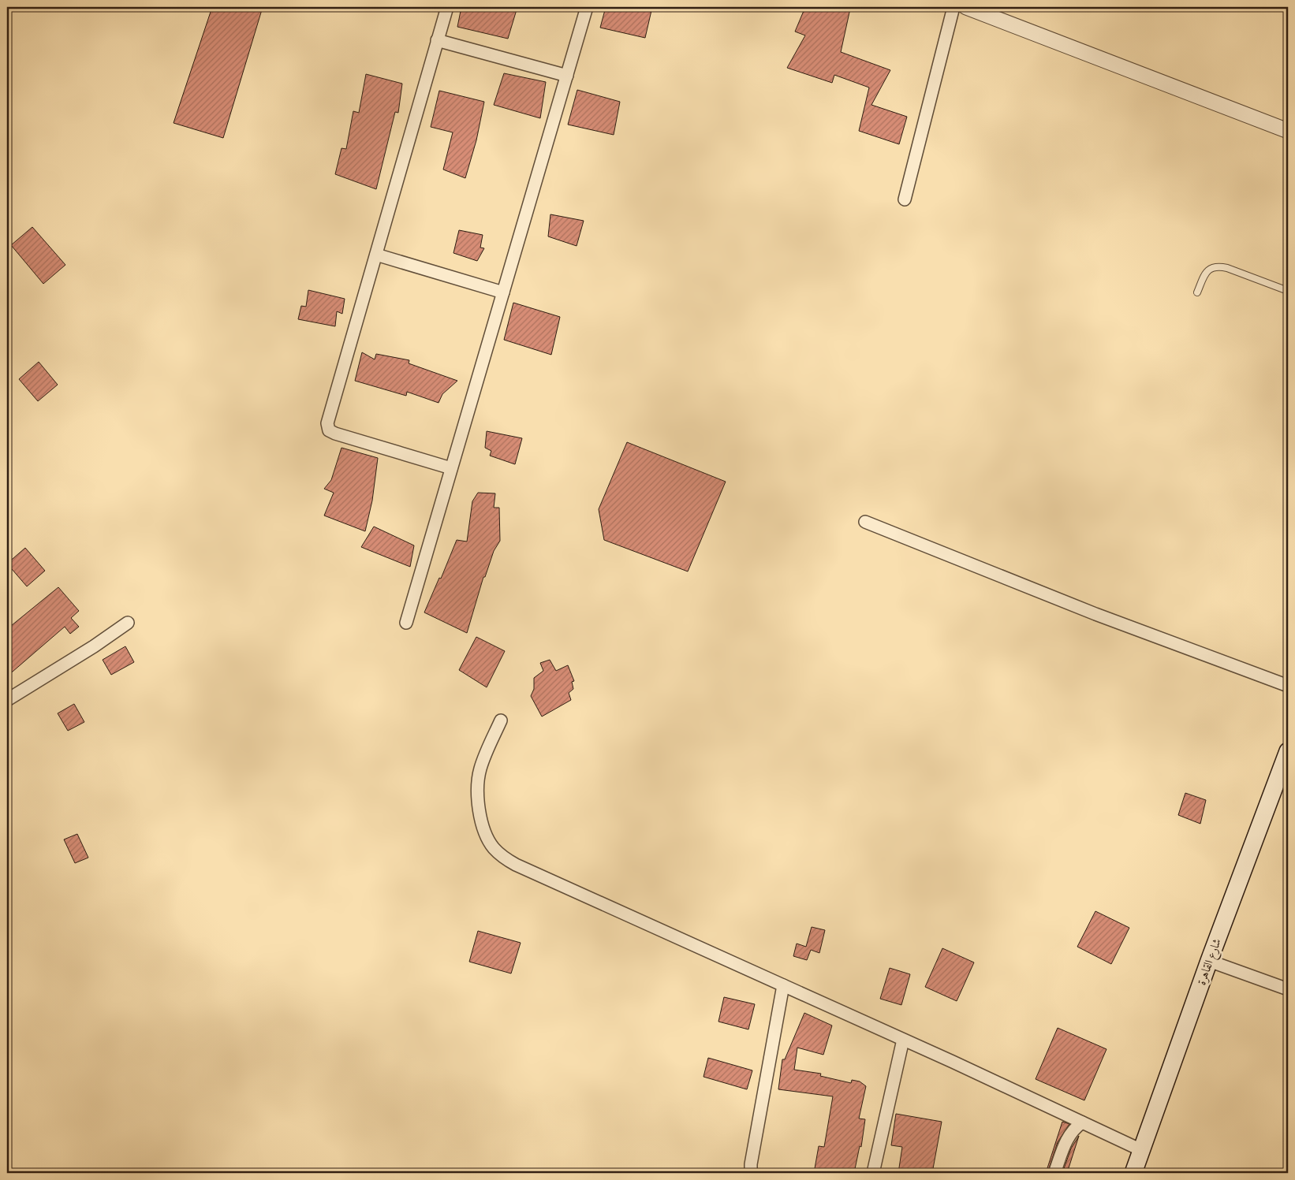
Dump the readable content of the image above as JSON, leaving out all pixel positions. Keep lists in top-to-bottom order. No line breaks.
{"streets":{"main road":["شارع القاهرة"]}}
